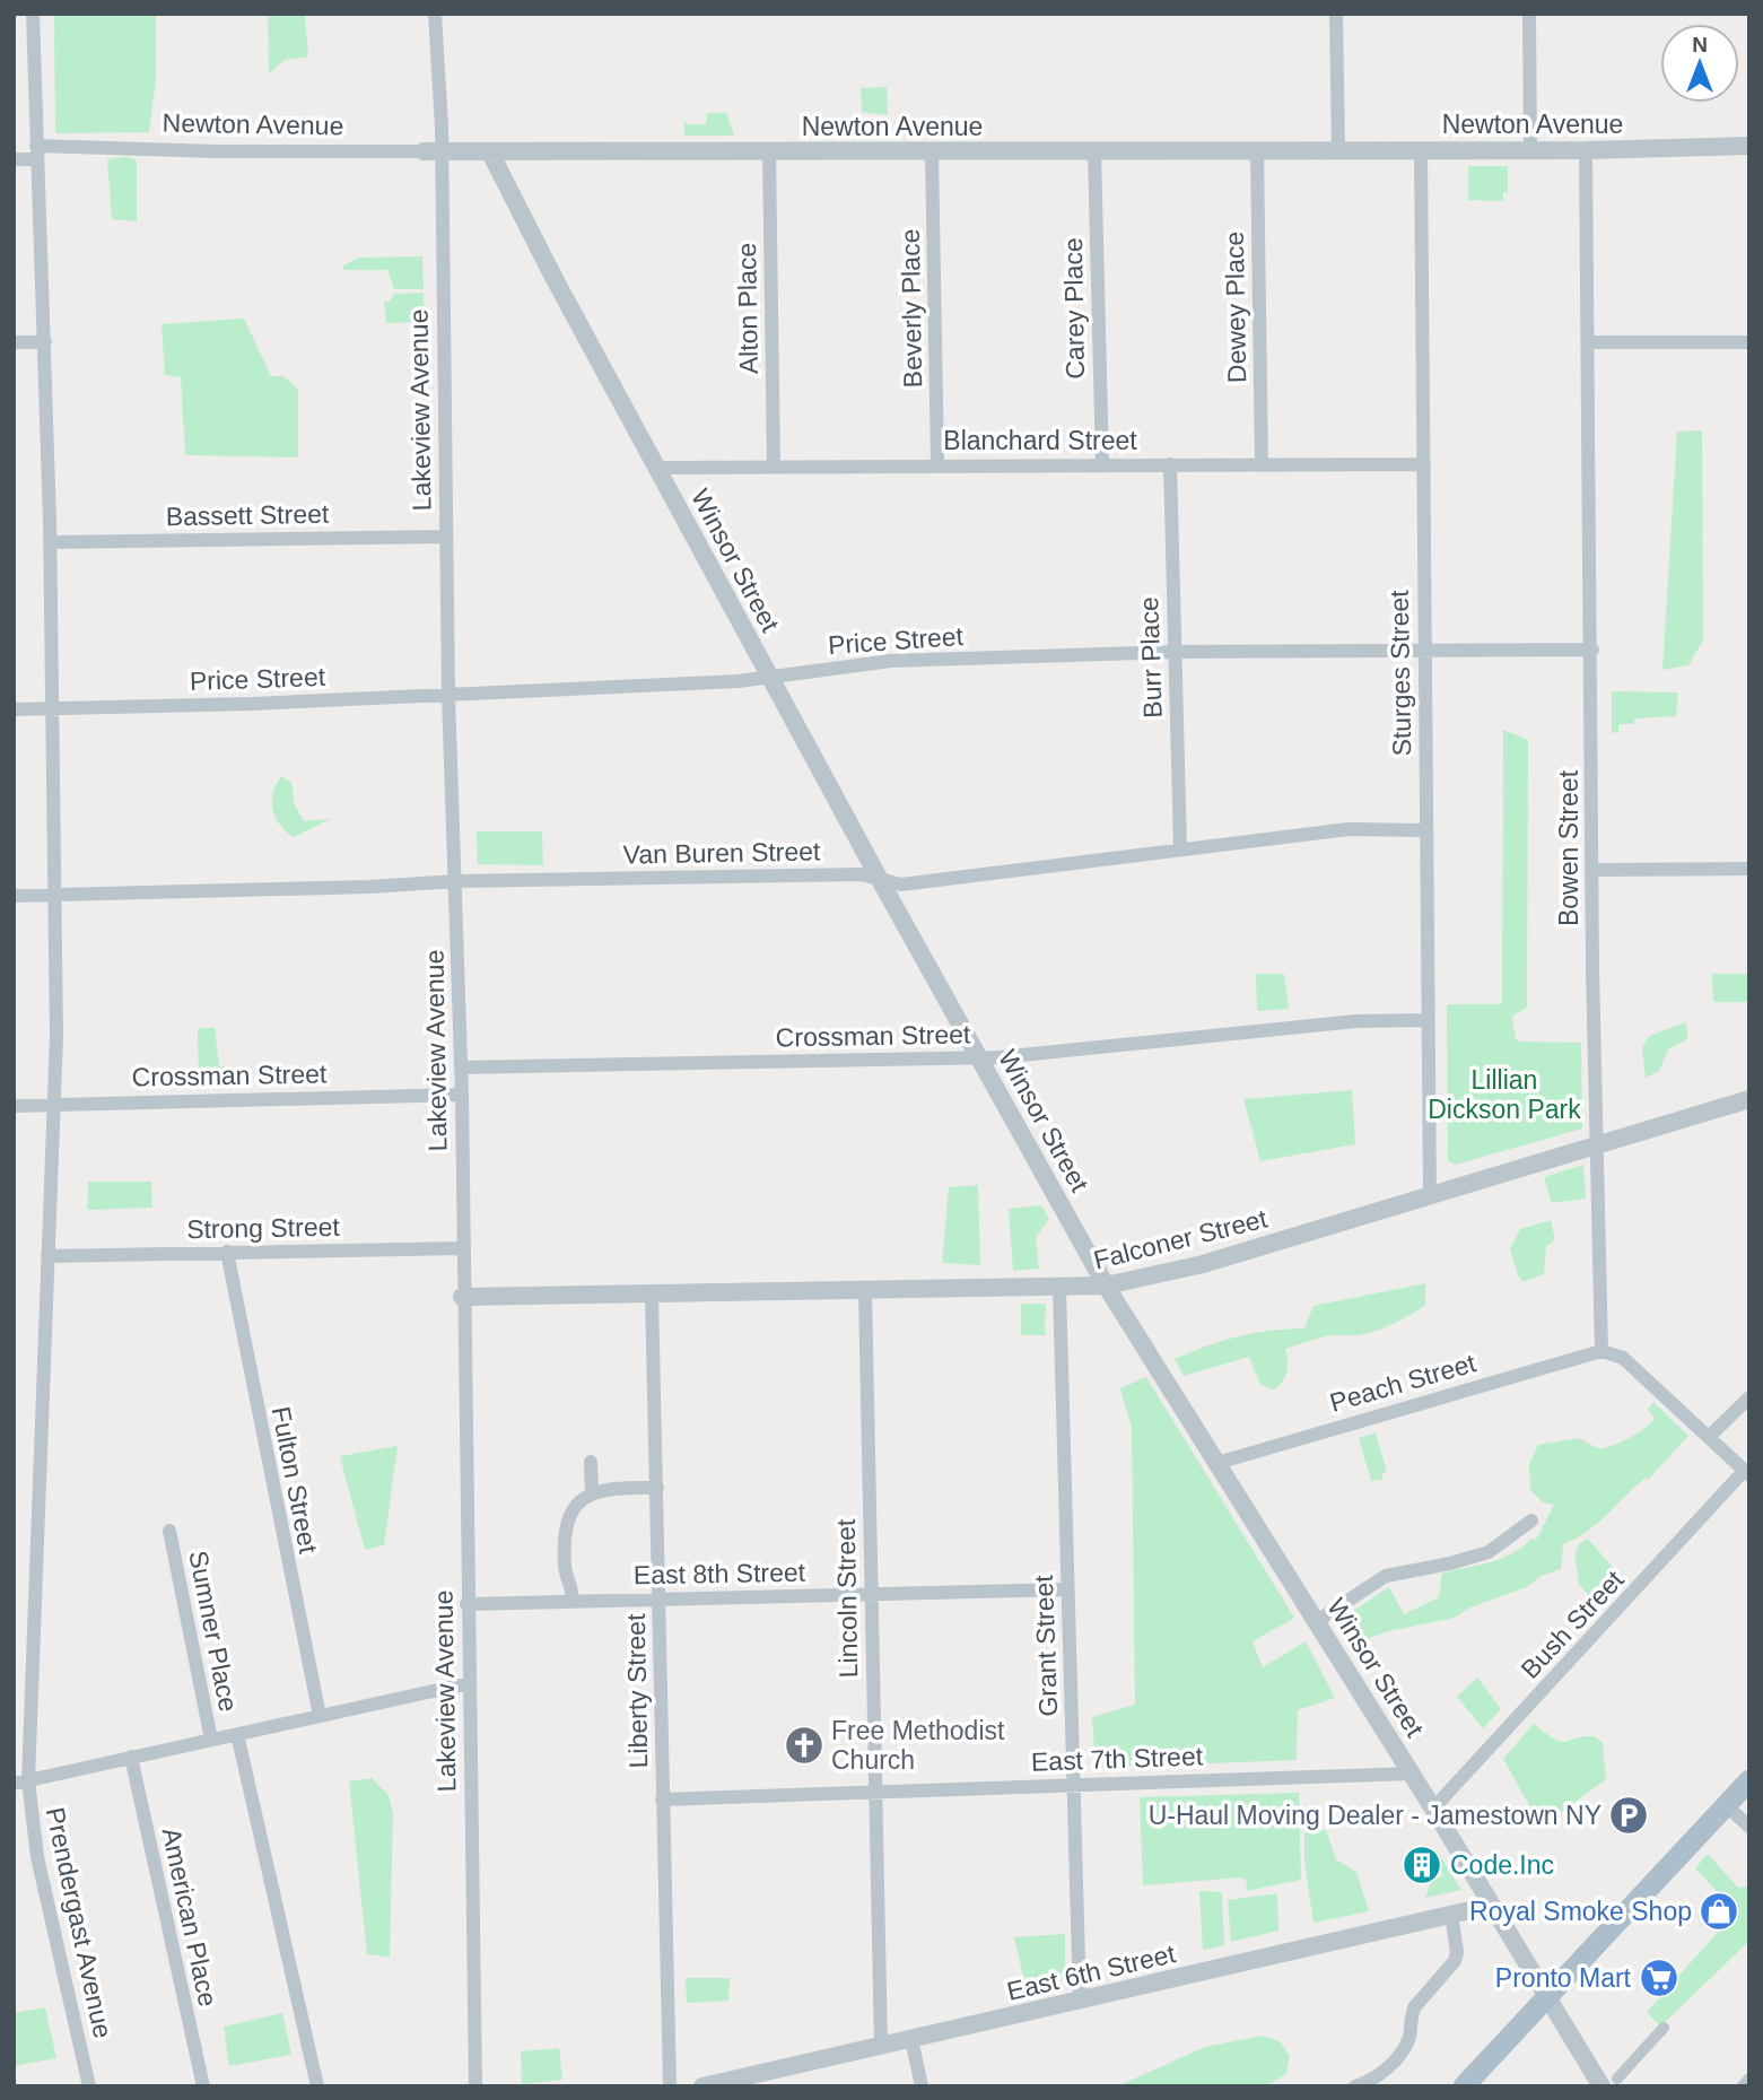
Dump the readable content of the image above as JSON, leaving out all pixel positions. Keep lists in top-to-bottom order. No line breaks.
{"streets":{"street":["Newton Avenue","Dewey Place","Alton Place","Beverly Place","Carey Place","Lakeview Avenue","Blanchard Street","Bassett Street","Winsor Street","Price Street","Burr Place","Sturges Street","Bowen Street","Van Buren Street","Crossman Street","Strong Street","Falconer Street","Peach Street","Fulton Street","East 8th Street","Lincoln Street","Bush Street","Sumner Place","Grant Street","Liberty Street","East 7th Street","American Place","Prendergast Avenue","East 6th Street"]},"crossings":[["Newton Avenue","Dewey Place"],["Newton Avenue","Alton Place"],["Newton Avenue","Beverly Place"],["Newton Avenue","Carey Place"],["Newton Avenue","Lakeview Avenue"],["Newton Avenue","Winsor Street"],["Newton Avenue","Sturges Street"],["Newton Avenue","Bowen Street"],["Newton Avenue","Prendergast Avenue"],["Dewey Place","Blanchard Street"],["Alton Place","Blanchard Street"],["Beverly Place","Blanchard Street"],["Carey Place","Blanchard Street"],["Lakeview Avenue","Bassett Street"],["Lakeview Avenue","Price Street"],["Lakeview Avenue","Van Buren Street"],["Lakeview Avenue","Crossman Street"],["Lakeview Avenue","Strong Street"],["Lakeview Avenue","Falconer Street"],["Lakeview Avenue","East 8th Street"],["Blanchard Street","Winsor Street"],["Blanchard Street","Burr Place"],["Blanchard Street","Sturges Street"],["Bassett Street","Prendergast Avenue"],["Winsor Street","Price Street"],["Winsor Street","Van Buren Street"],["Winsor Street","Crossman Street"],["Winsor Street","Falconer Street"],["Winsor Street","Peach Street"],["Winsor Street","Bush Street"],["Winsor Street","East 7th Street"],["Winsor Street","East 6th Street"],["Price Street","Burr Place"],["Price Street","Sturges Street"],["Price Street","Bowen Street"],["Price Street","Prendergast Avenue"],["Burr Place","Van Buren Street"],["Sturges Street","Van Buren Street"],["Sturges Street","Crossman Street"],["Sturges Street","Falconer Street"],["Bowen Street","Falconer Street"],["Bowen Street","Peach Street"],["Van Buren Street","Prendergast Avenue"],["Crossman Street","Prendergast Avenue"],["Strong Street","Fulton Street"],["Strong Street","Prendergast Avenue"],["Falconer Street","Lincoln Street"],["Falconer Street","Grant Street"],["Falconer Street","Liberty Street"],["East 8th Street","Lincoln Street"],["East 8th Street","Grant Street"],["East 8th Street","Liberty Street"],["Lincoln Street","East 7th Street"],["Lincoln Street","East 6th Street"],["Grant Street","East 7th Street"],["Grant Street","East 6th Street"],["Liberty Street","East 7th Street"]],"parks":["Lillian Dickson Park"],"places":{"church":["Free Methodist Church"],"parking":["U-Haul Moving Dealer - Jamestown NY"],"building":["Code.Inc"],"shop":["Royal Smoke Shop"],"supermarket":["Pronto Mart"]},"north":"top"}
